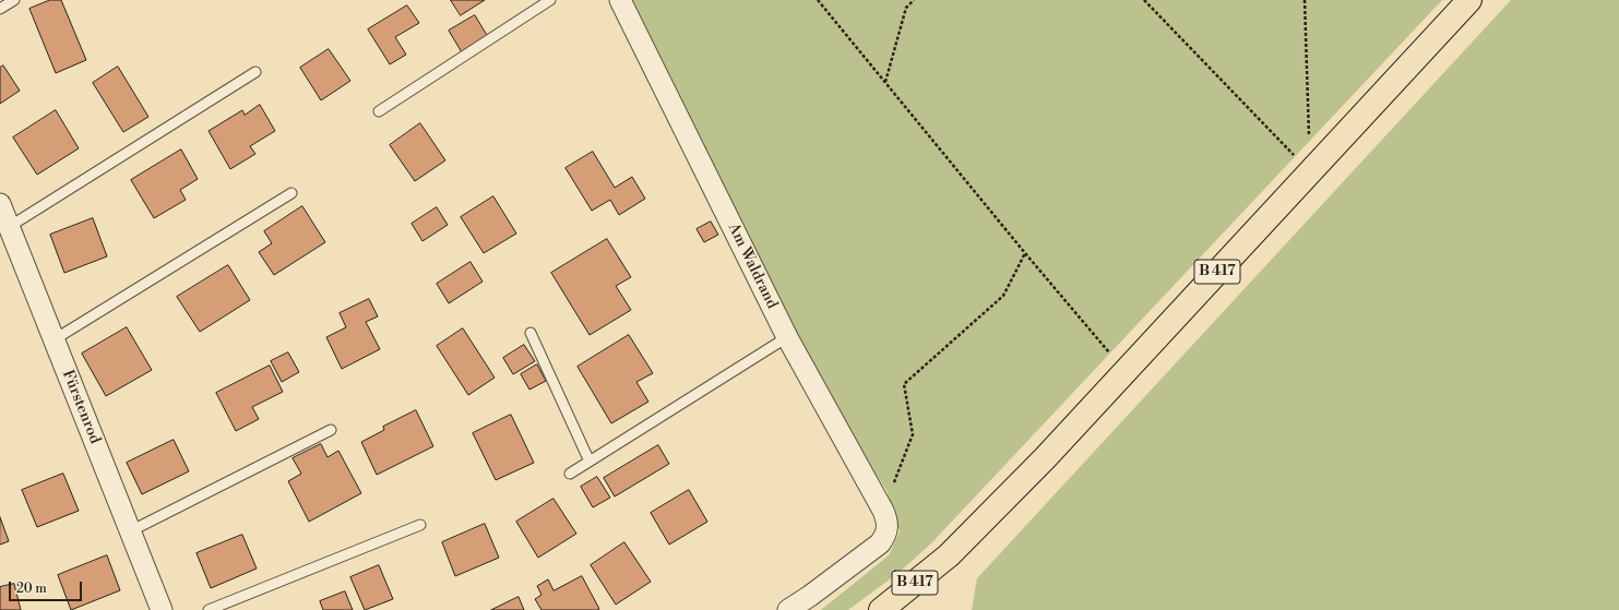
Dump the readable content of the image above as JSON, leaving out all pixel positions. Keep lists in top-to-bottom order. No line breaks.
{"streets":{"main road":["B 417"],"street":["Am Waldrand","Fürstenrod"]},"scale_bar":"20 m"}
